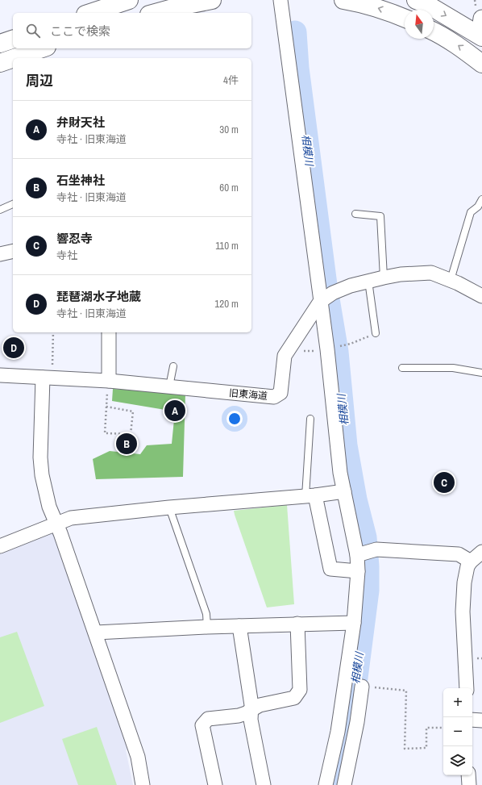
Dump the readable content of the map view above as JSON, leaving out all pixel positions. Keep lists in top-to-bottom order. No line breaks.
{"streets":{"street":["旧東海道"]},"water":["相模川"],"north":"top","page":{"search":"ここで検索","heading":["周辺","4件"],"list":[{"mark":"A","name":"弁財天社","note":"寺社 · 旧東海道","value":"30 m"},{"mark":"B","name":"石坐神社","note":"寺社 · 旧東海道","value":"60 m"},{"mark":"C","name":"響忍寺","note":"寺社","value":"110 m"},{"mark":"D","name":"琵琶湖水子地蔵","note":"寺社 · 旧東海道","value":"120 m"}],"pins":["D","A","B","C"],"map_buttons":["+","−"]}}
